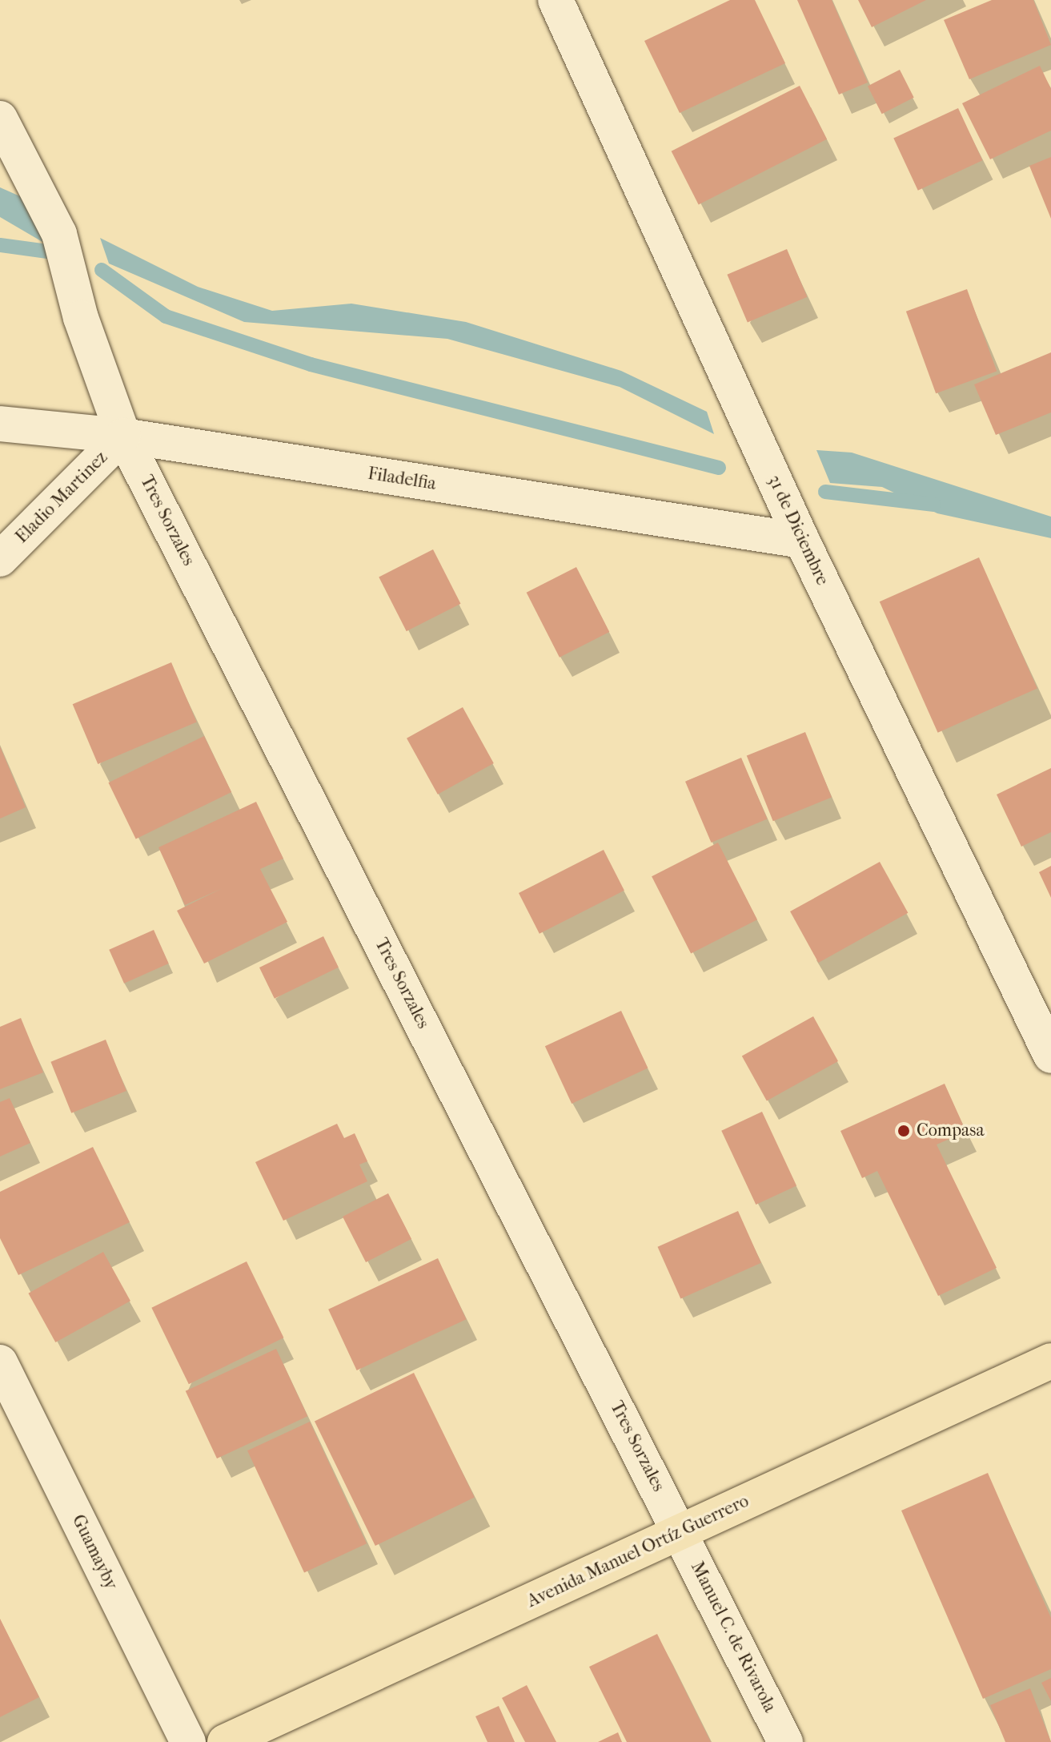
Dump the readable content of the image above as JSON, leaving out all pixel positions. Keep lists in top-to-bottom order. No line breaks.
{"streets":{"main road":["Avenida Manuel Ortíz Guerrero"],"street":["Filadelfia","Eladio Martinez","Tres Sorzales","31 de Diciembre","Guamayby","Manuel C. de Rivarola"]},"crossings":[["Filadelfia","Eladio Martinez"],["Filadelfia","Tres Sorzales"],["Filadelfia","31 de Diciembre"],["Eladio Martinez","Tres Sorzales"],["Tres Sorzales","Avenida Manuel Ortíz Guerrero"],["Tres Sorzales","Manuel C. de Rivarola"],["Avenida Manuel Ortíz Guerrero","Manuel C. de Rivarola"]],"places":["Compasa"]}
